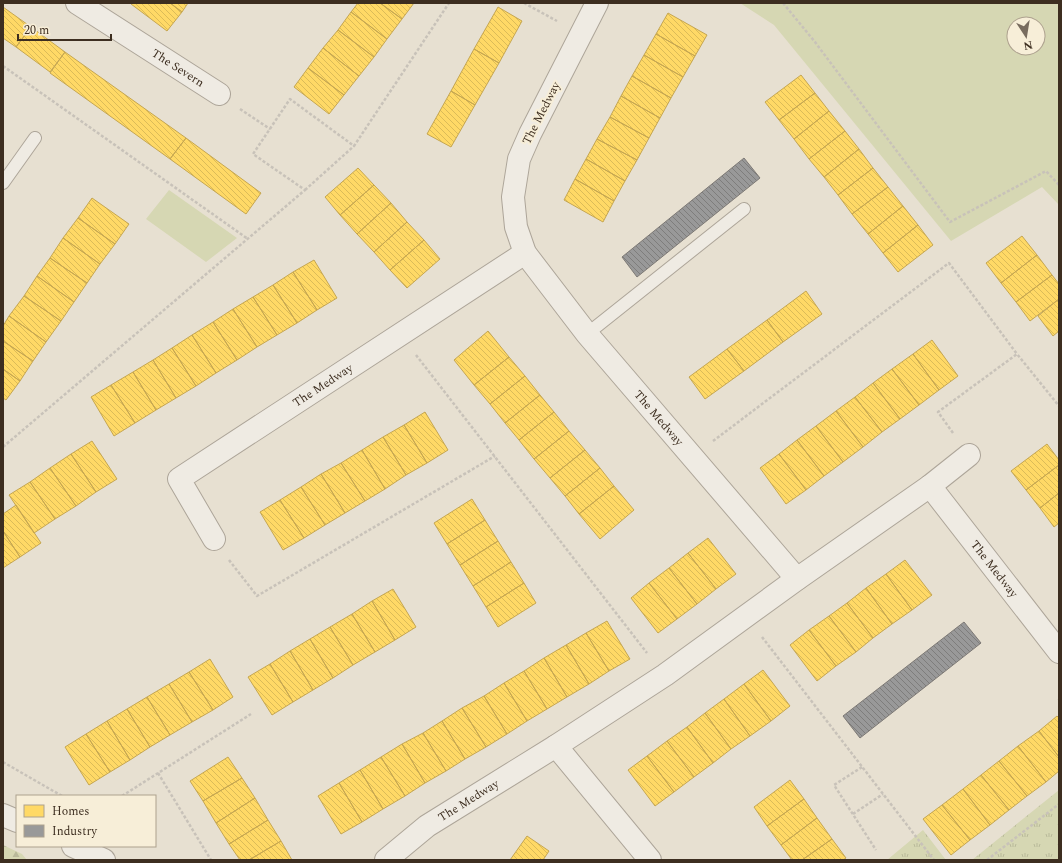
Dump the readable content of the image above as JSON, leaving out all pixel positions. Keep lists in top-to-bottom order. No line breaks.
{"streets":{"street":["The Severn","The Medway"]},"legend":["Homes","Industry"],"scale_bar":"20 m","north":"bottom"}
